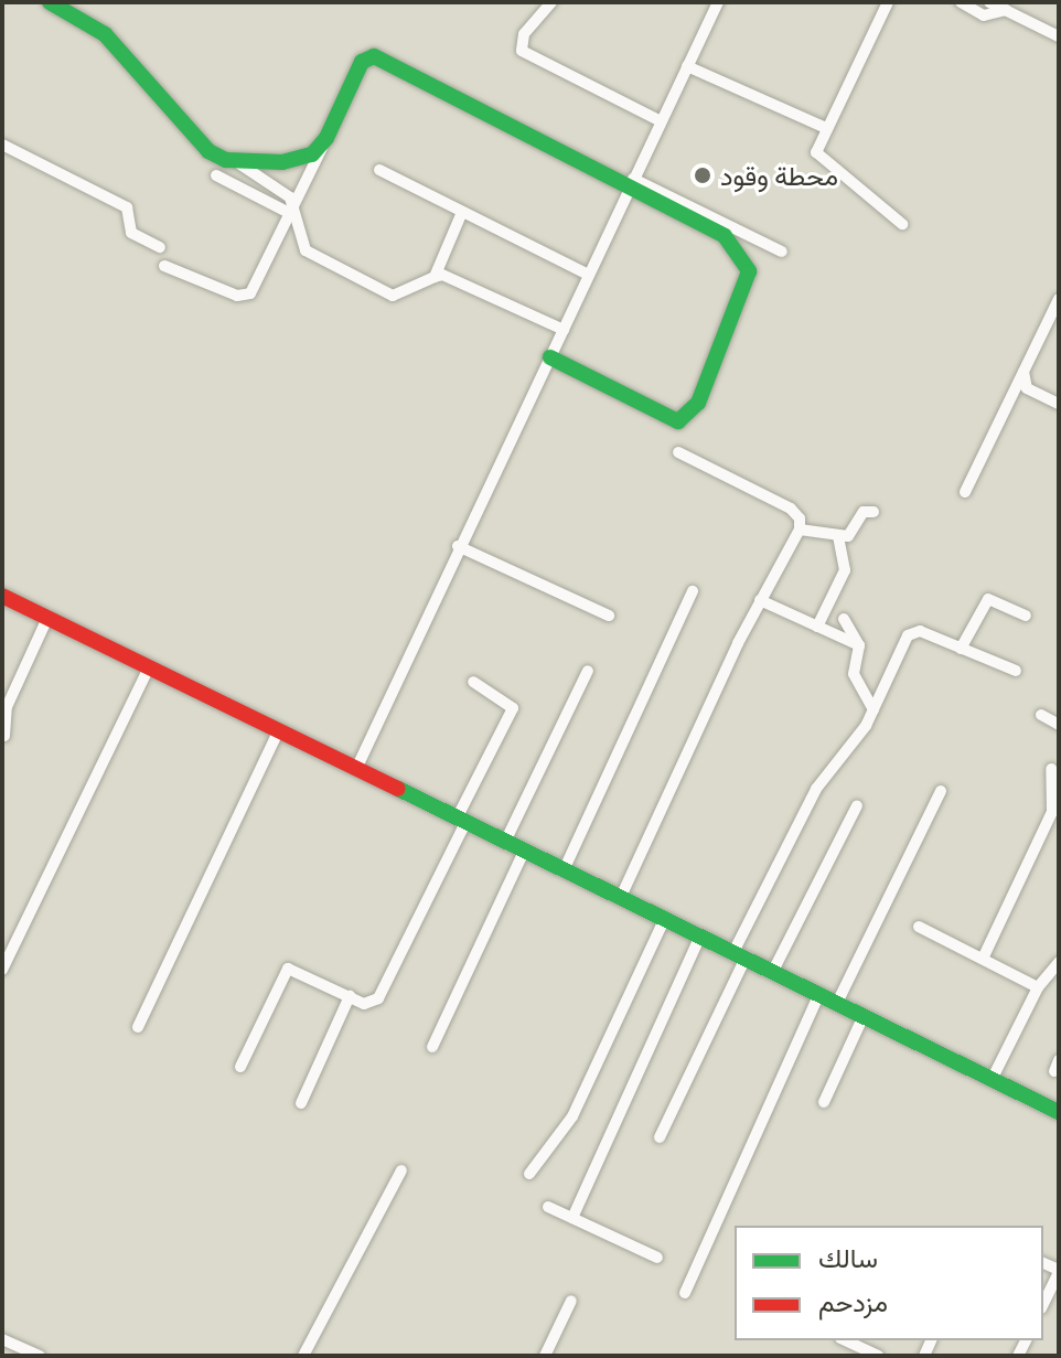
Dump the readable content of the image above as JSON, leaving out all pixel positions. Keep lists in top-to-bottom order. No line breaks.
{"places":["محطة وقود"],"legend":["سالك","مزدحم"]}
